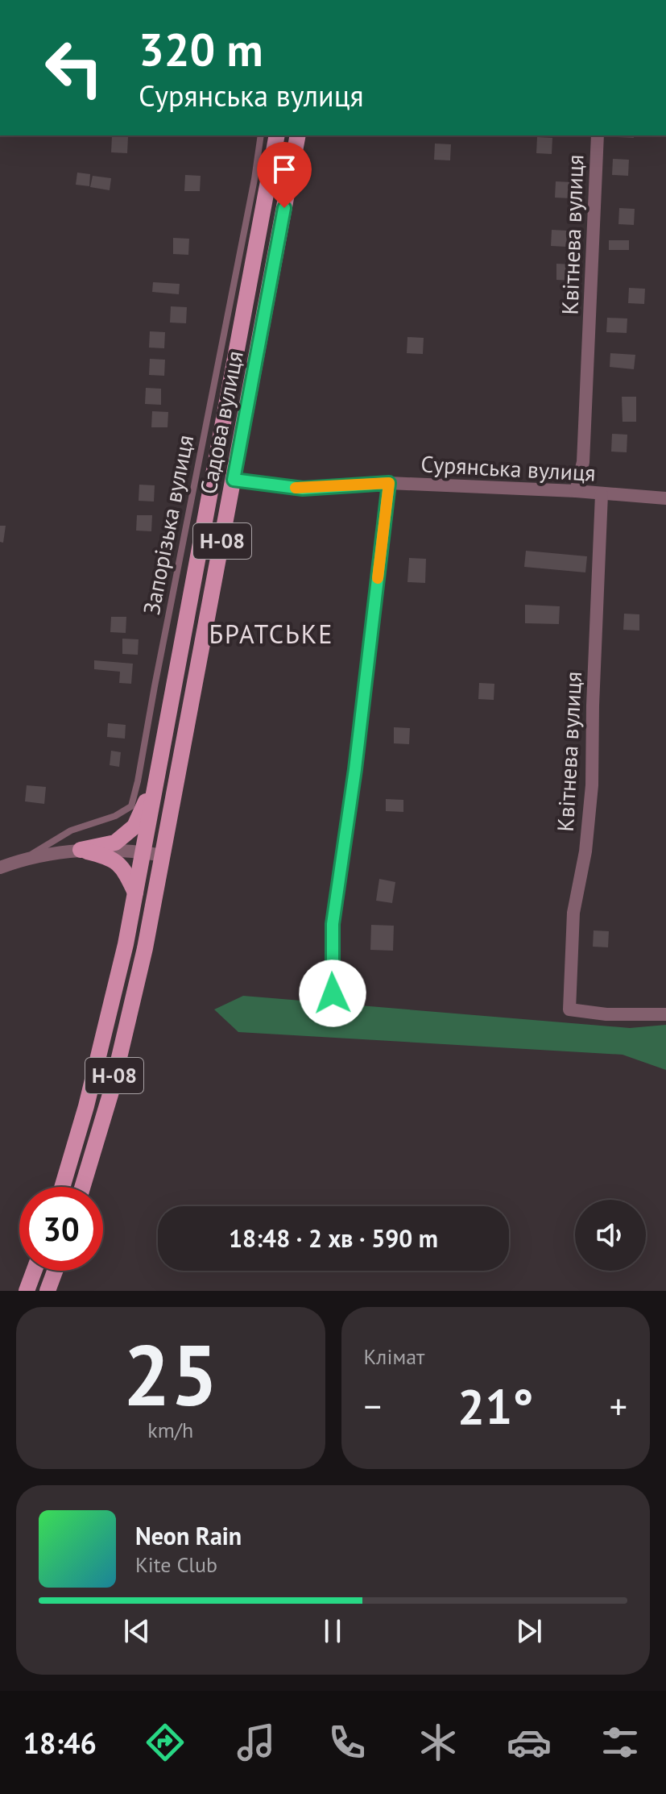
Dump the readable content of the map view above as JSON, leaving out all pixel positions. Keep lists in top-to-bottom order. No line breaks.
{"streets":{"main road":["Садова вулиця","Н-08"],"street":["Квітнева вулиця","Сурянська вулиця"],"lane":["Запорізька вулиця"]},"crossings":[["Квітнева вулиця","Сурянська вулиця"],["Садова вулиця","Сурянська вулиця"],["Садова вулиця","Н-08"]],"districts":["БРАТСЬКЕ"],"page":{"turn":["320 m","Сурянська вулиця"],"limit":"30","trip":"18:48 · 2 хв · 590 m","tile":[["25","km/h"],"Клімат"],"heat":["−","21°","+"],"song":["Neon Rain","Kite Club"],"tabs":"18:46"}}
